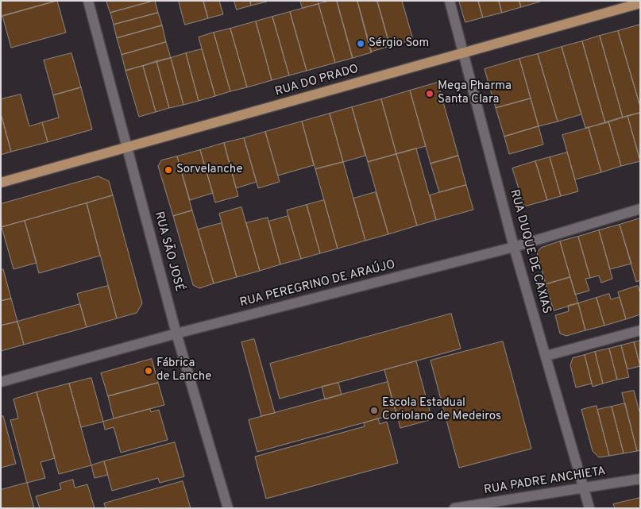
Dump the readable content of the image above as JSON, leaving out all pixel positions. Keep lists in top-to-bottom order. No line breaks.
{"streets":{"main road":["RUA DO PRADO"],"street":["RUA SÃO JOSÉ","RUA DUQUE DE CAXIAS","RUA PEREGRINO DE ARAÚJO","RUA PADRE ANCHIETA"]},"crossings":[["RUA DO PRADO","RUA SÃO JOSÉ"],["RUA DO PRADO","RUA DUQUE DE CAXIAS"],["RUA SÃO JOSÉ","RUA PEREGRINO DE ARAÚJO"],["RUA DUQUE DE CAXIAS","RUA PEREGRINO DE ARAÚJO"],["RUA DUQUE DE CAXIAS","RUA PADRE ANCHIETA"]],"places":["Sérgio Som","Mega Pharma Santa Clara","Sorvelanche","Fábrica de Lanche","Escola Estadual Coriolano de Medeiros"]}
